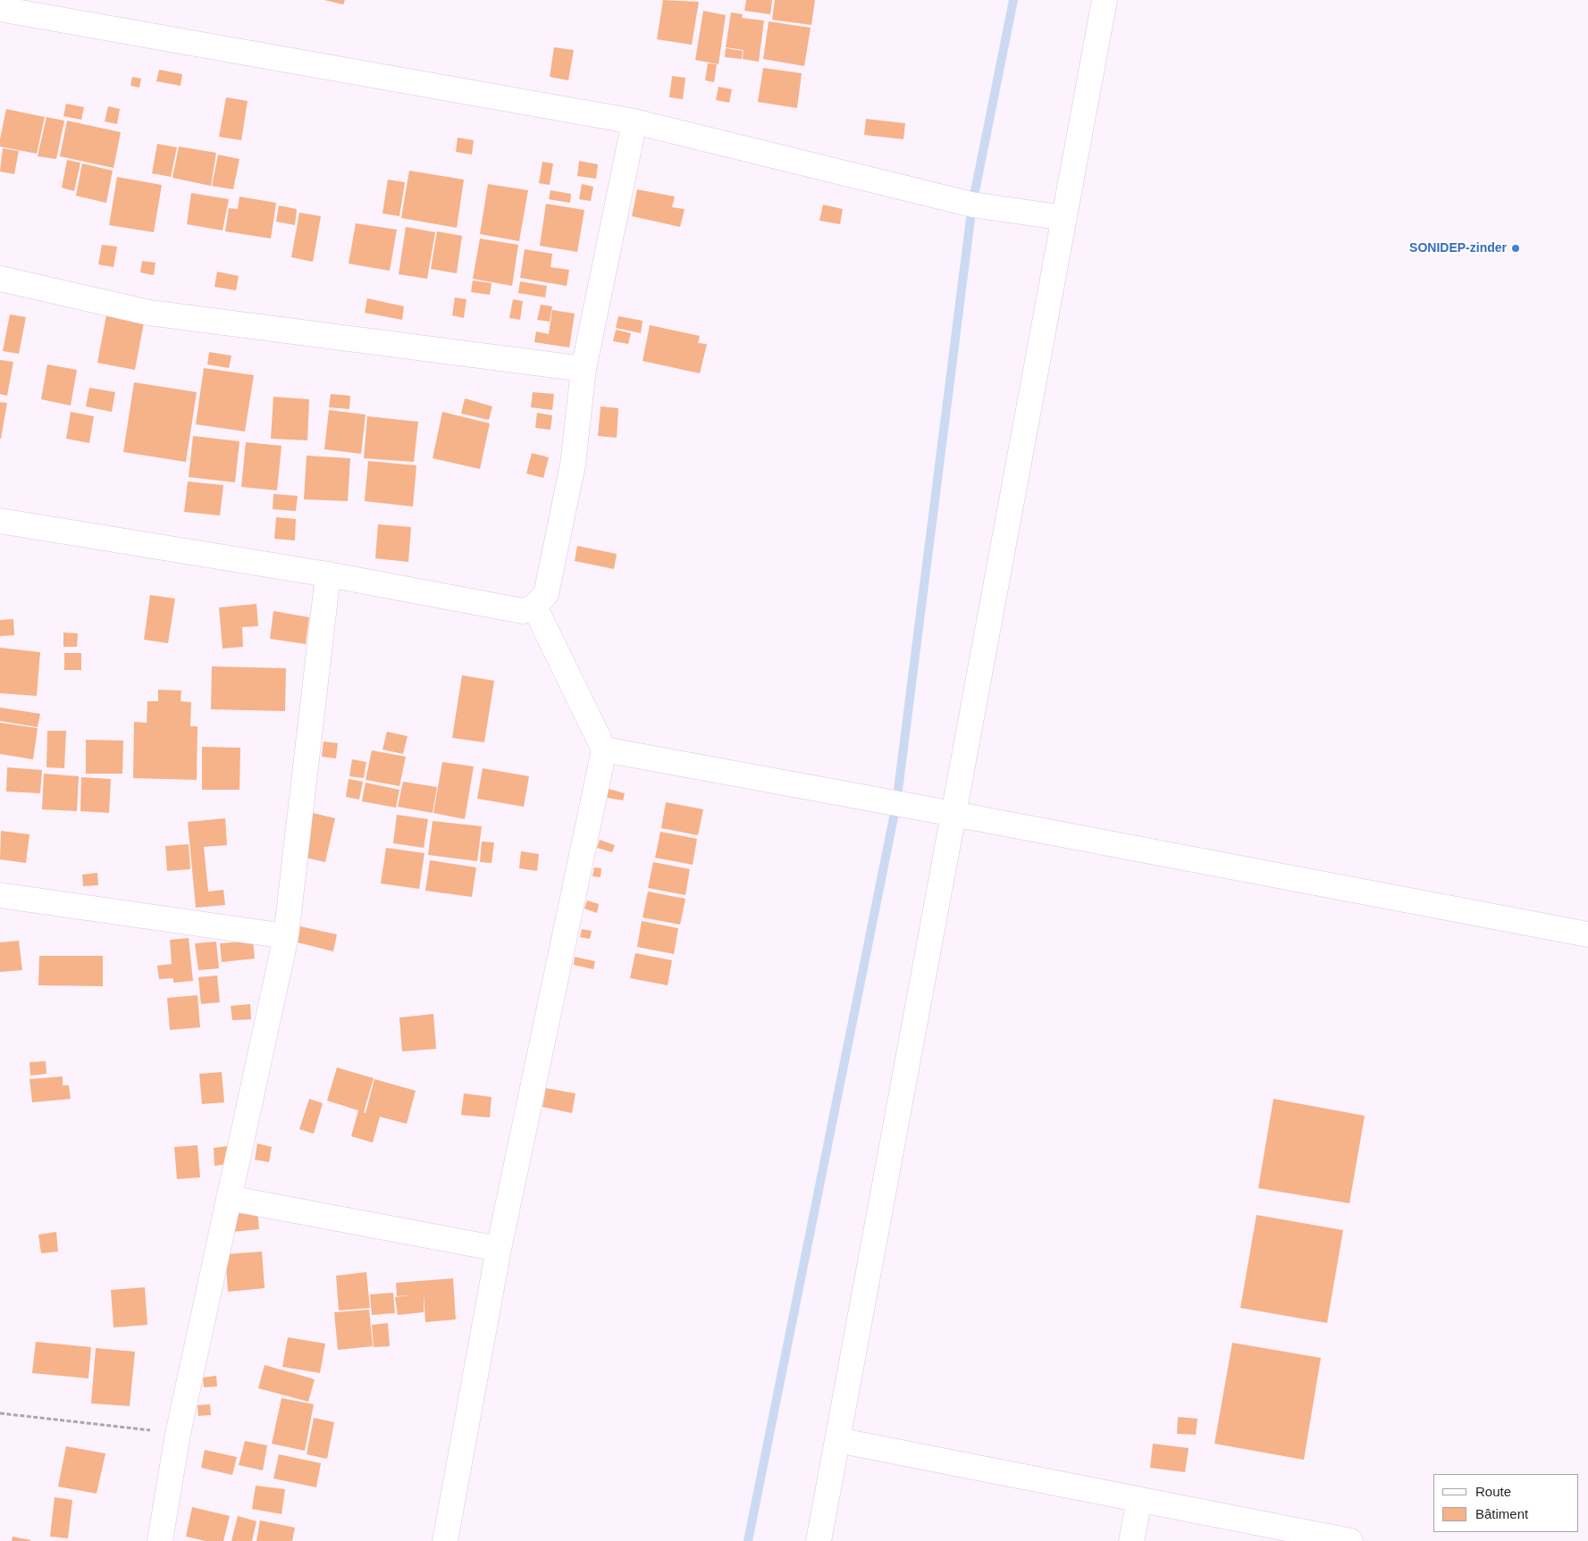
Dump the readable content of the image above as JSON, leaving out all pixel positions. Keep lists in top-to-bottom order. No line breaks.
{"places":["SONIDEP-zinder"],"legend":["Route","Bâtiment"]}
